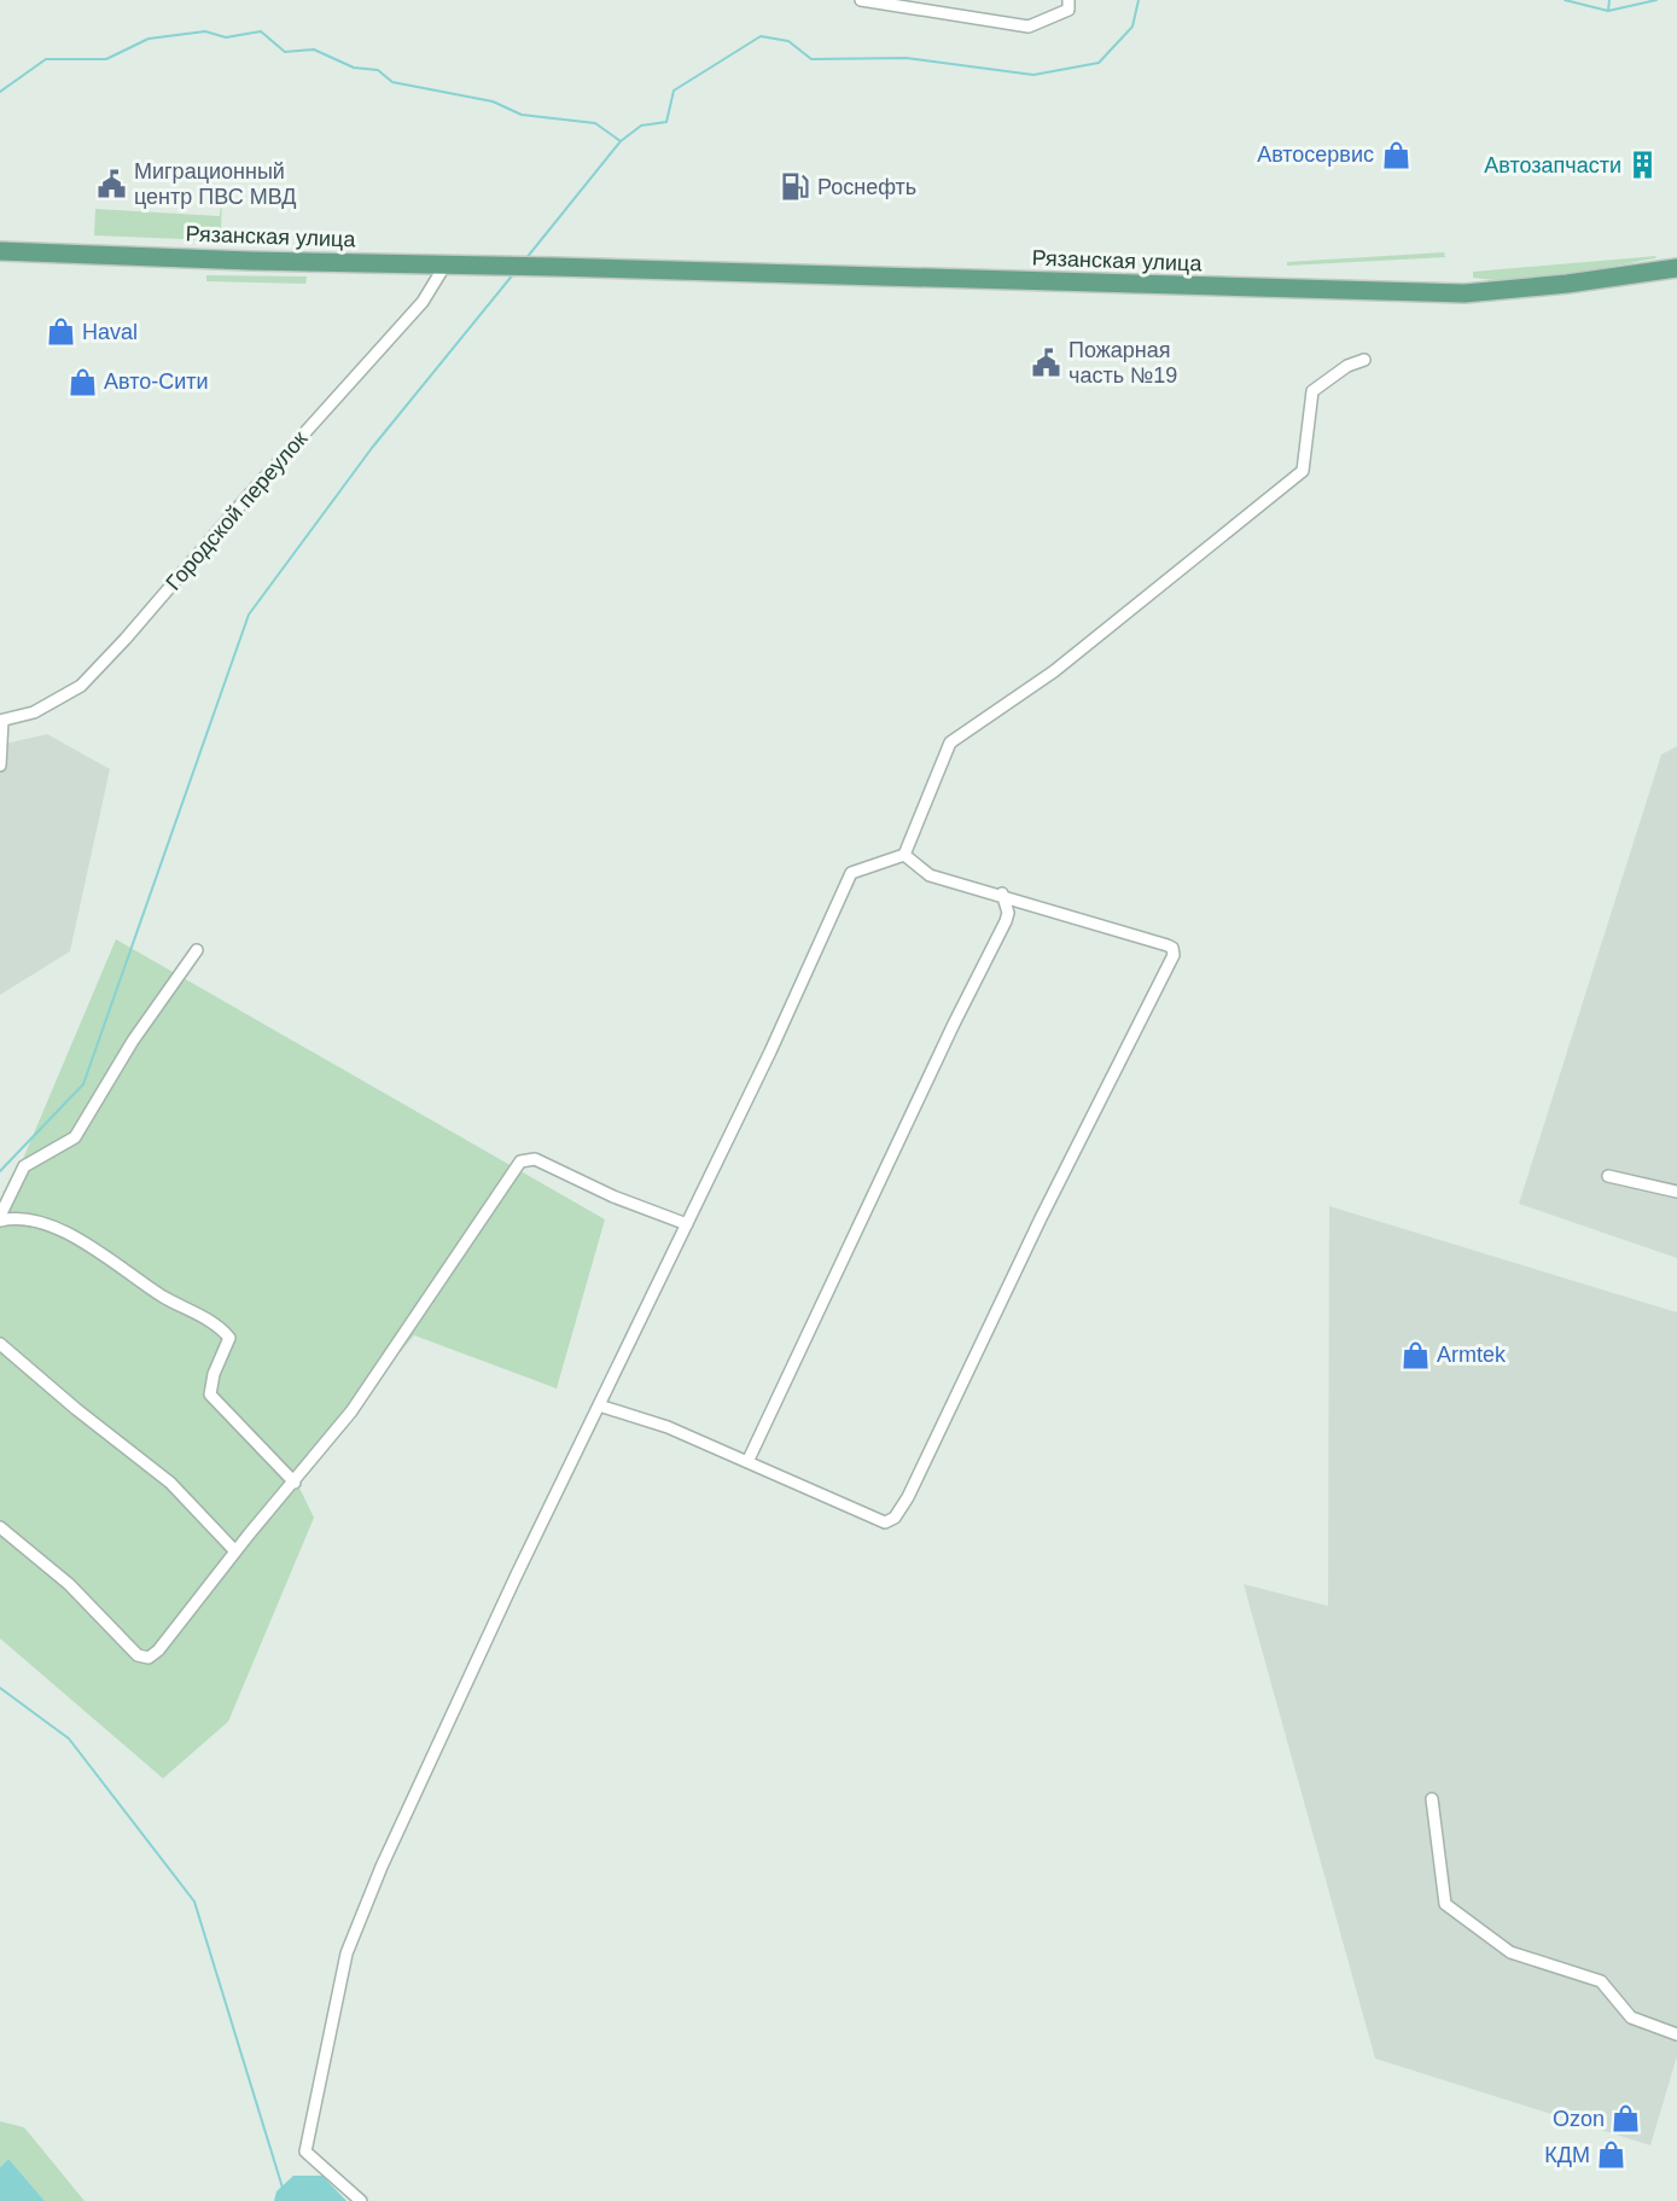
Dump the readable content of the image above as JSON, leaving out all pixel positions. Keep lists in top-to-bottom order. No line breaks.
{"streets":{"main road":["Рязанская улица"],"street":["Городской переулок"]},"crossings":[["Рязанская улица","Городской переулок"]],"places":{"shop":["Автосервис","Haval","Авто-Сити","Armtek","Ozon","КДМ"],"building":["Автозапчасти"],"public building":["Миграционный центр ПВС МВД","Пожарная часть №19"],"fuel station":["Роснефть"]}}
